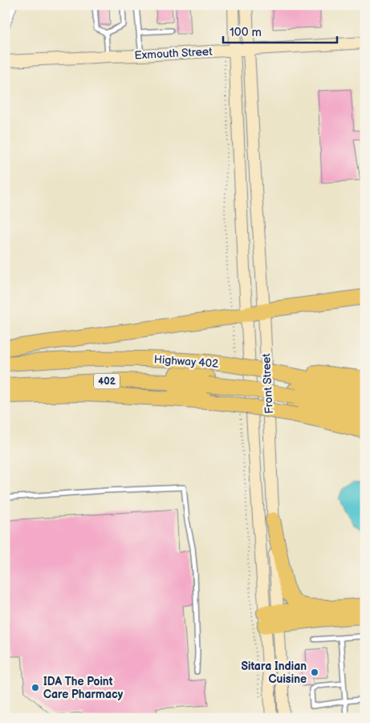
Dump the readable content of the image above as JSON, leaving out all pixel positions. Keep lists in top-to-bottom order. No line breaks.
{"streets":{"highway":["Highway 402","402"],"main road":["Exmouth Street","Front Street"]},"crossings":[["Exmouth Street","Front Street"]],"places":["Sitara Indian Cuisine","IDA The Point Care Pharmacy"],"scale_bar":"100 m"}
